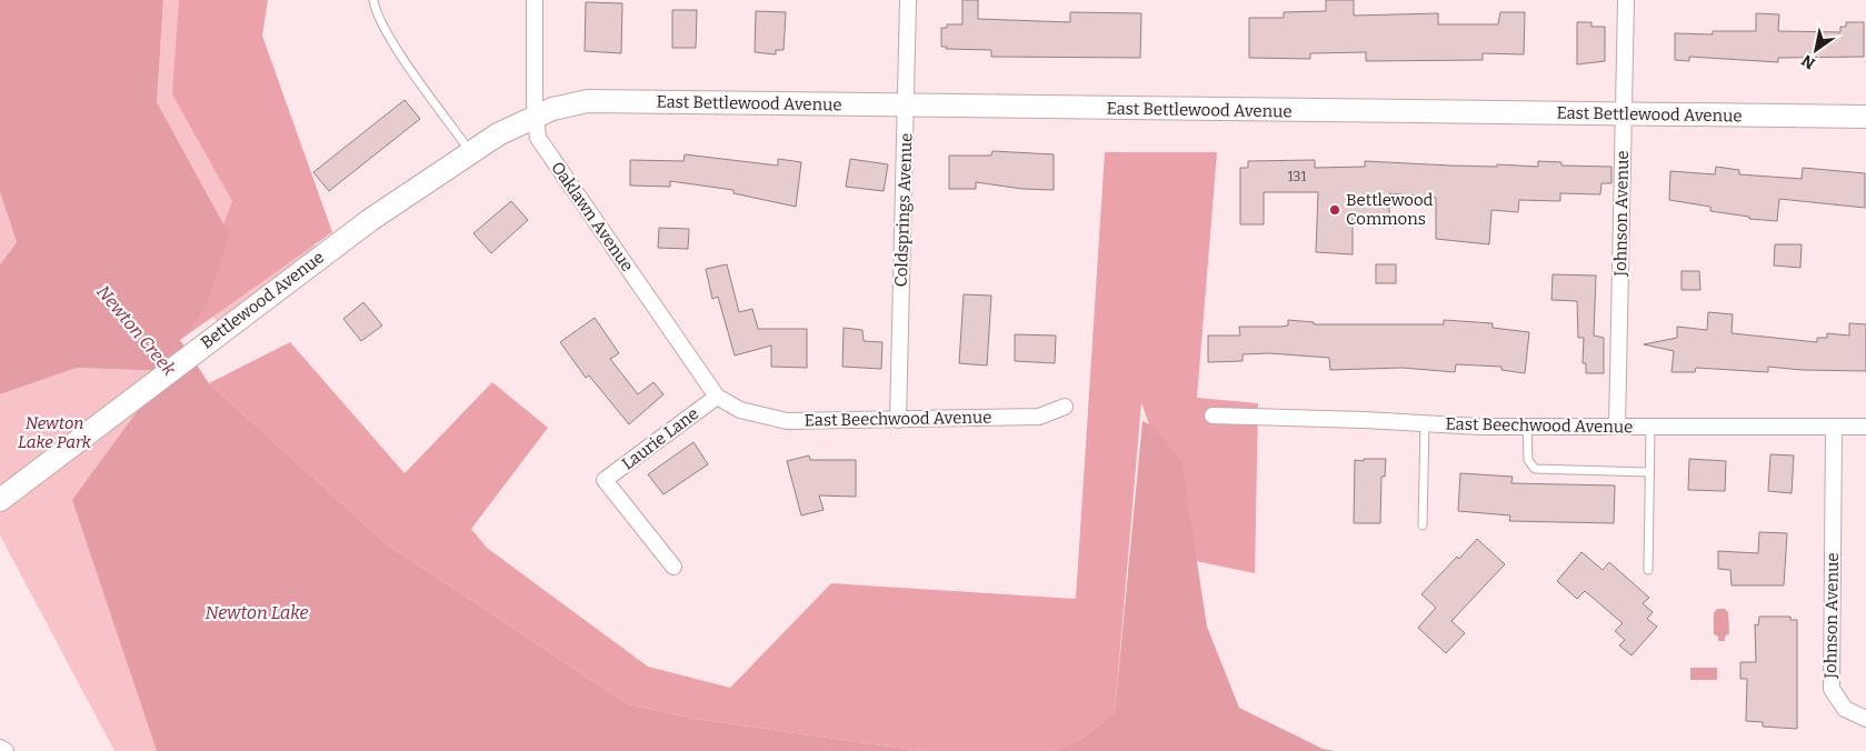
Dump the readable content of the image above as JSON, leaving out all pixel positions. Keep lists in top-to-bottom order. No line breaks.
{"streets":{"street":["East Bettlewood Avenue","Coldsprings Avenue","Johnson Avenue","Oaklawn Avenue","Bettlewood Avenue","East Beechwood Avenue","Laurie Lane"]},"crossings":[["East Bettlewood Avenue","Coldsprings Avenue"],["East Bettlewood Avenue","Johnson Avenue"],["East Bettlewood Avenue","Oaklawn Avenue"],["East Bettlewood Avenue","Bettlewood Avenue"],["Coldsprings Avenue","East Beechwood Avenue"],["Johnson Avenue","East Beechwood Avenue"],["Oaklawn Avenue","Bettlewood Avenue"],["Oaklawn Avenue","East Beechwood Avenue"],["Oaklawn Avenue","Laurie Lane"]],"water":["Newton Creek","Newton Lake"],"parks":["Newton Lake Park"],"places":["Bettlewood Commons"],"house_numbers":["131"],"north":"bottom left"}
